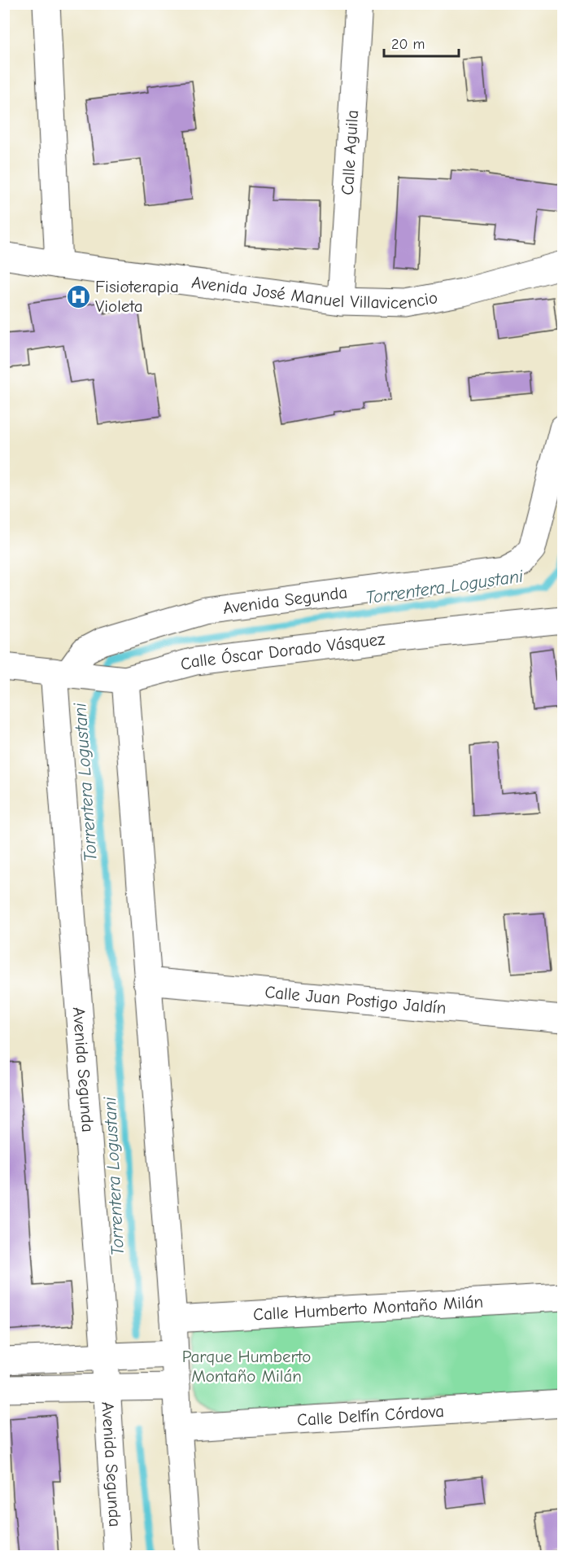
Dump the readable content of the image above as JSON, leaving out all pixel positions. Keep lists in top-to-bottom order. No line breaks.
{"streets":{"street":["Calle Aguila","Avenida José Manuel Villavicencio","Avenida Segunda","Calle Óscar Dorado Vásquez","Calle Juan Postigo Jaldín","Calle Humberto Montaño Milán","Calle Delfín Córdova"]},"crossings":[["Calle Aguila","Avenida José Manuel Villavicencio"],["Avenida Segunda","Calle Óscar Dorado Vásquez"]],"water":["Torrentera Logustani"],"parks":["Parque Humberto Montaño Milán"],"places":{"hospital":["Fisioterapia Violeta"]},"scale_bar":"20 m"}
